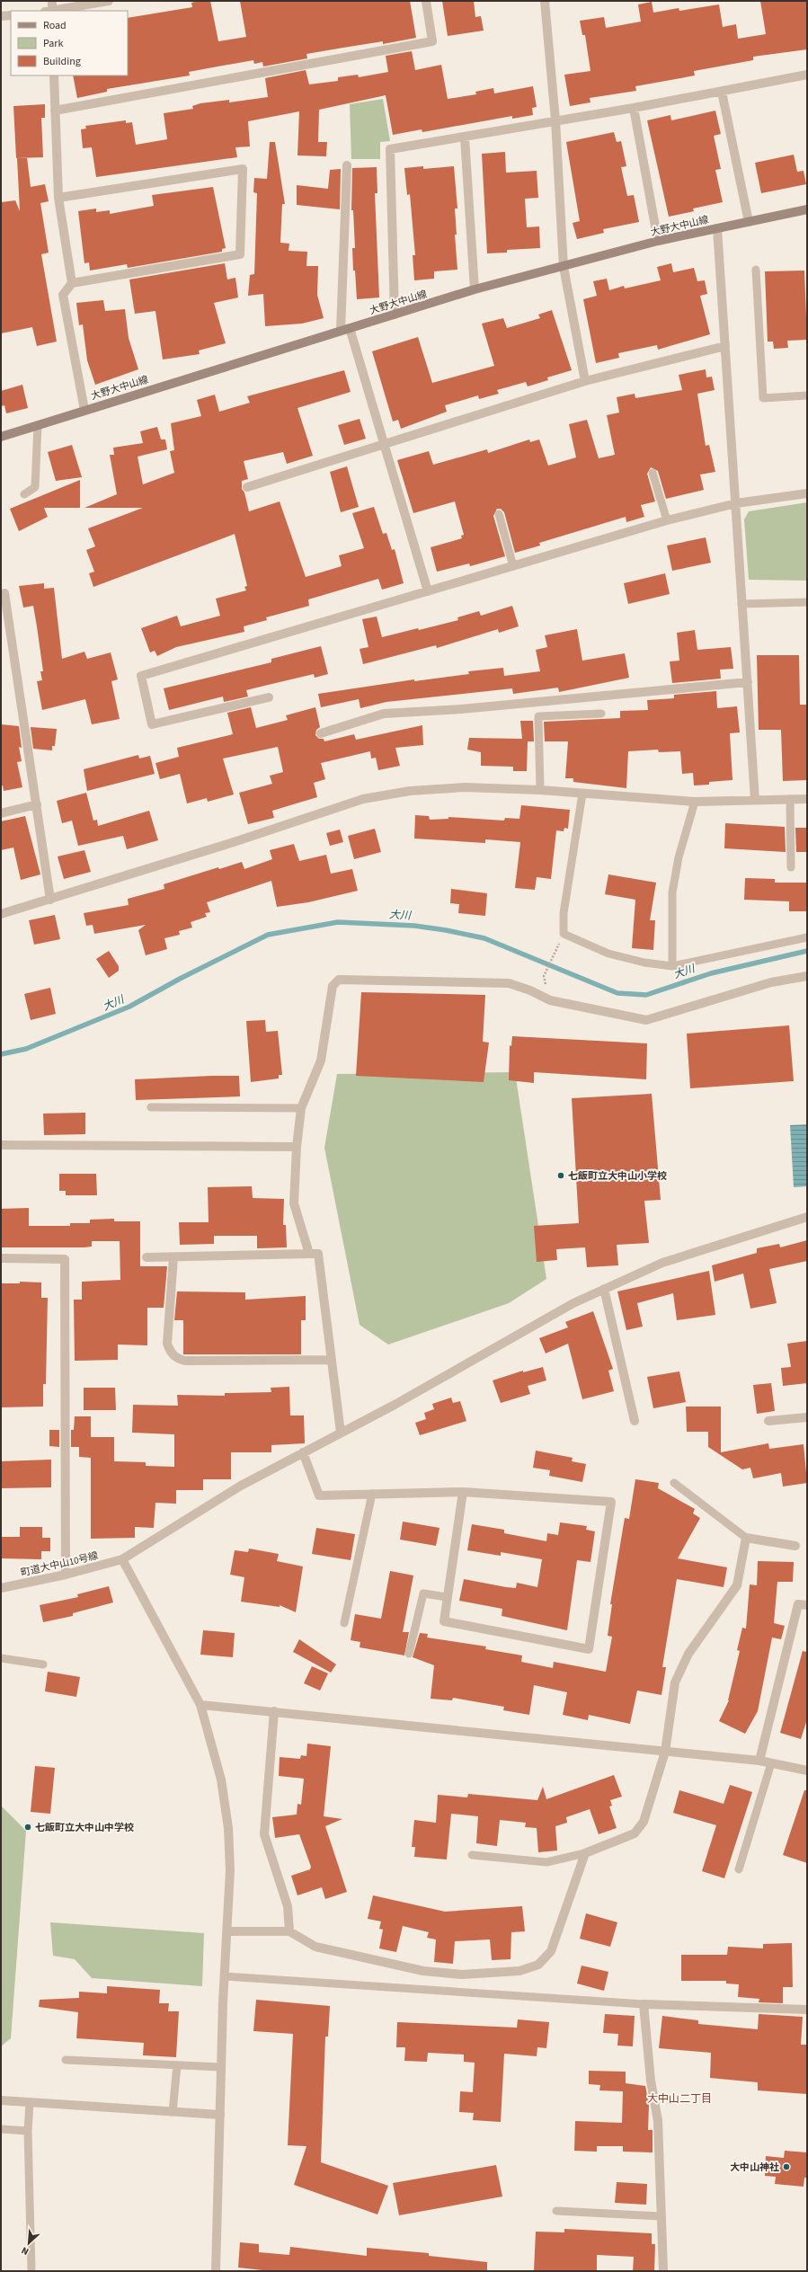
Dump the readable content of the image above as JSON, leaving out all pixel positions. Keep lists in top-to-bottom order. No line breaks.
{"streets":{"main road":["大野大中山線"],"street":["町道大中山10号線"]},"districts":["大中山二丁目"],"water":["大川"],"places":["七飯町立大中山小学校","七飯町立大中山中学校","大中山神社"],"legend":["Road","Park","Building"],"north":"bottom left"}
